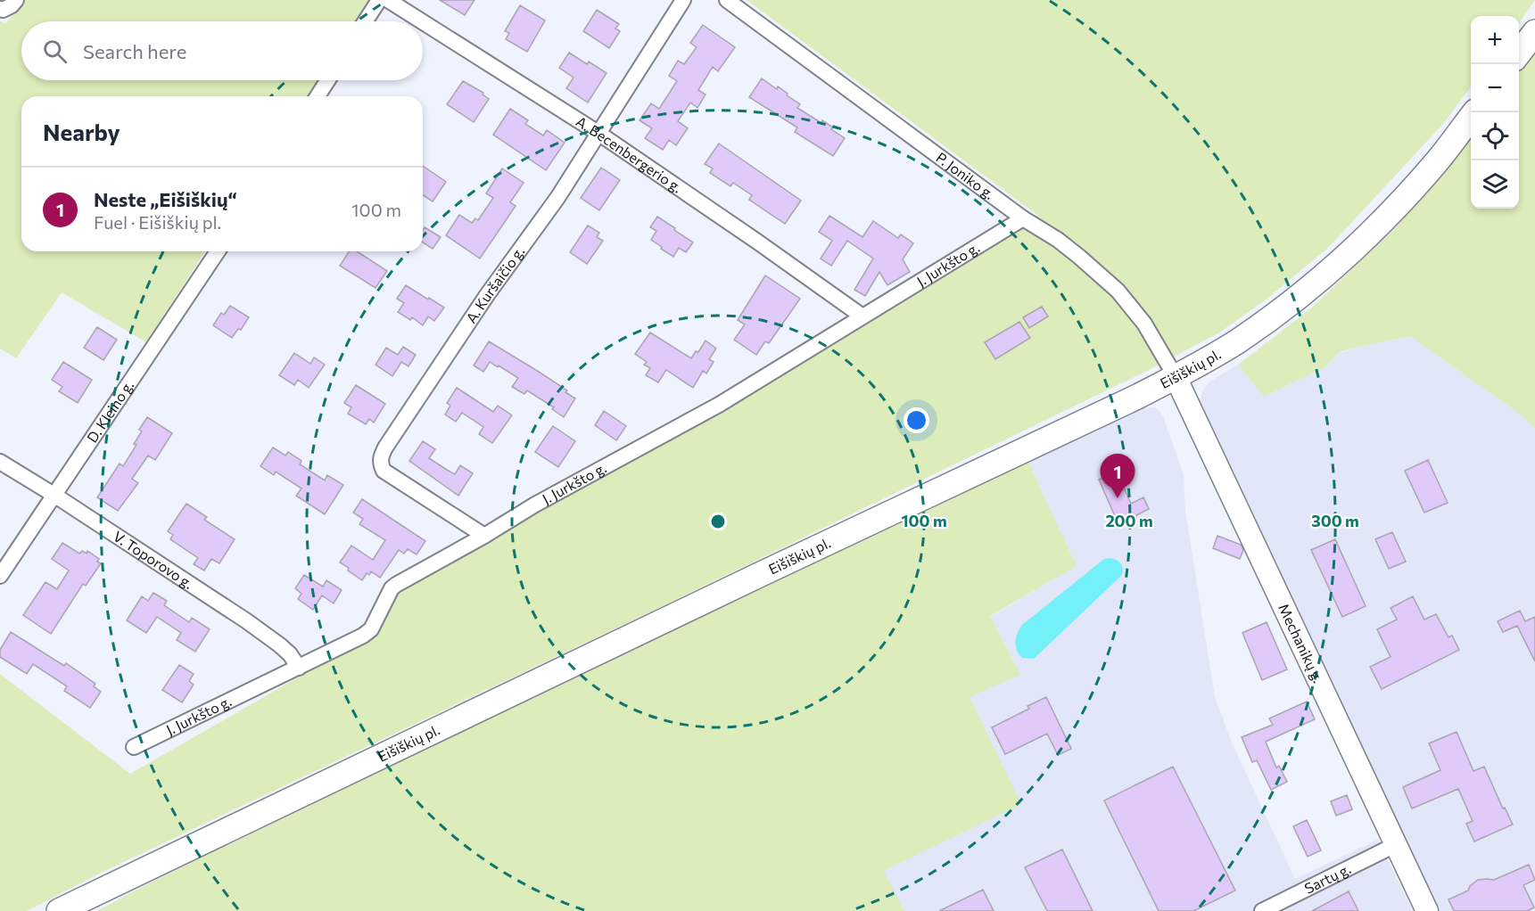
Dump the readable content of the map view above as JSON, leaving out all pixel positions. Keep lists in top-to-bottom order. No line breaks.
{"streets":{"main road":["Eišiškių pl.","Mechanikų g."],"street":["A. Becenbergerio g.","P. Joniko g.","J. Jurkšto g.","A. Kuršaičio g.","D. Kleino g.","V. Toporovo g.","Sartų g."]},"crossings":[["A. Becenbergerio g.","J. Jurkšto g."],["A. Becenbergerio g.","A. Kuršaičio g."],["P. Joniko g.","J. Jurkšto g."],["P. Joniko g.","Eišiškių pl."],["P. Joniko g.","Mechanikų g."],["J. Jurkšto g.","A. Kuršaičio g."],["J. Jurkšto g.","V. Toporovo g."],["Eišiškių pl.","Mechanikų g."],["D. Kleino g.","V. Toporovo g."],["Mechanikų g.","Sartų g."]],"page":{"map_buttons":["+","−"],"search":"Search here","heading":"Nearby","list":[{"mark":"1","name":"Neste „Eišiškių“","note":"Fuel · Eišiškių pl.","value":"100 m"}],"pins":"1"},"rings":["100 m","200 m","300 m"]}
